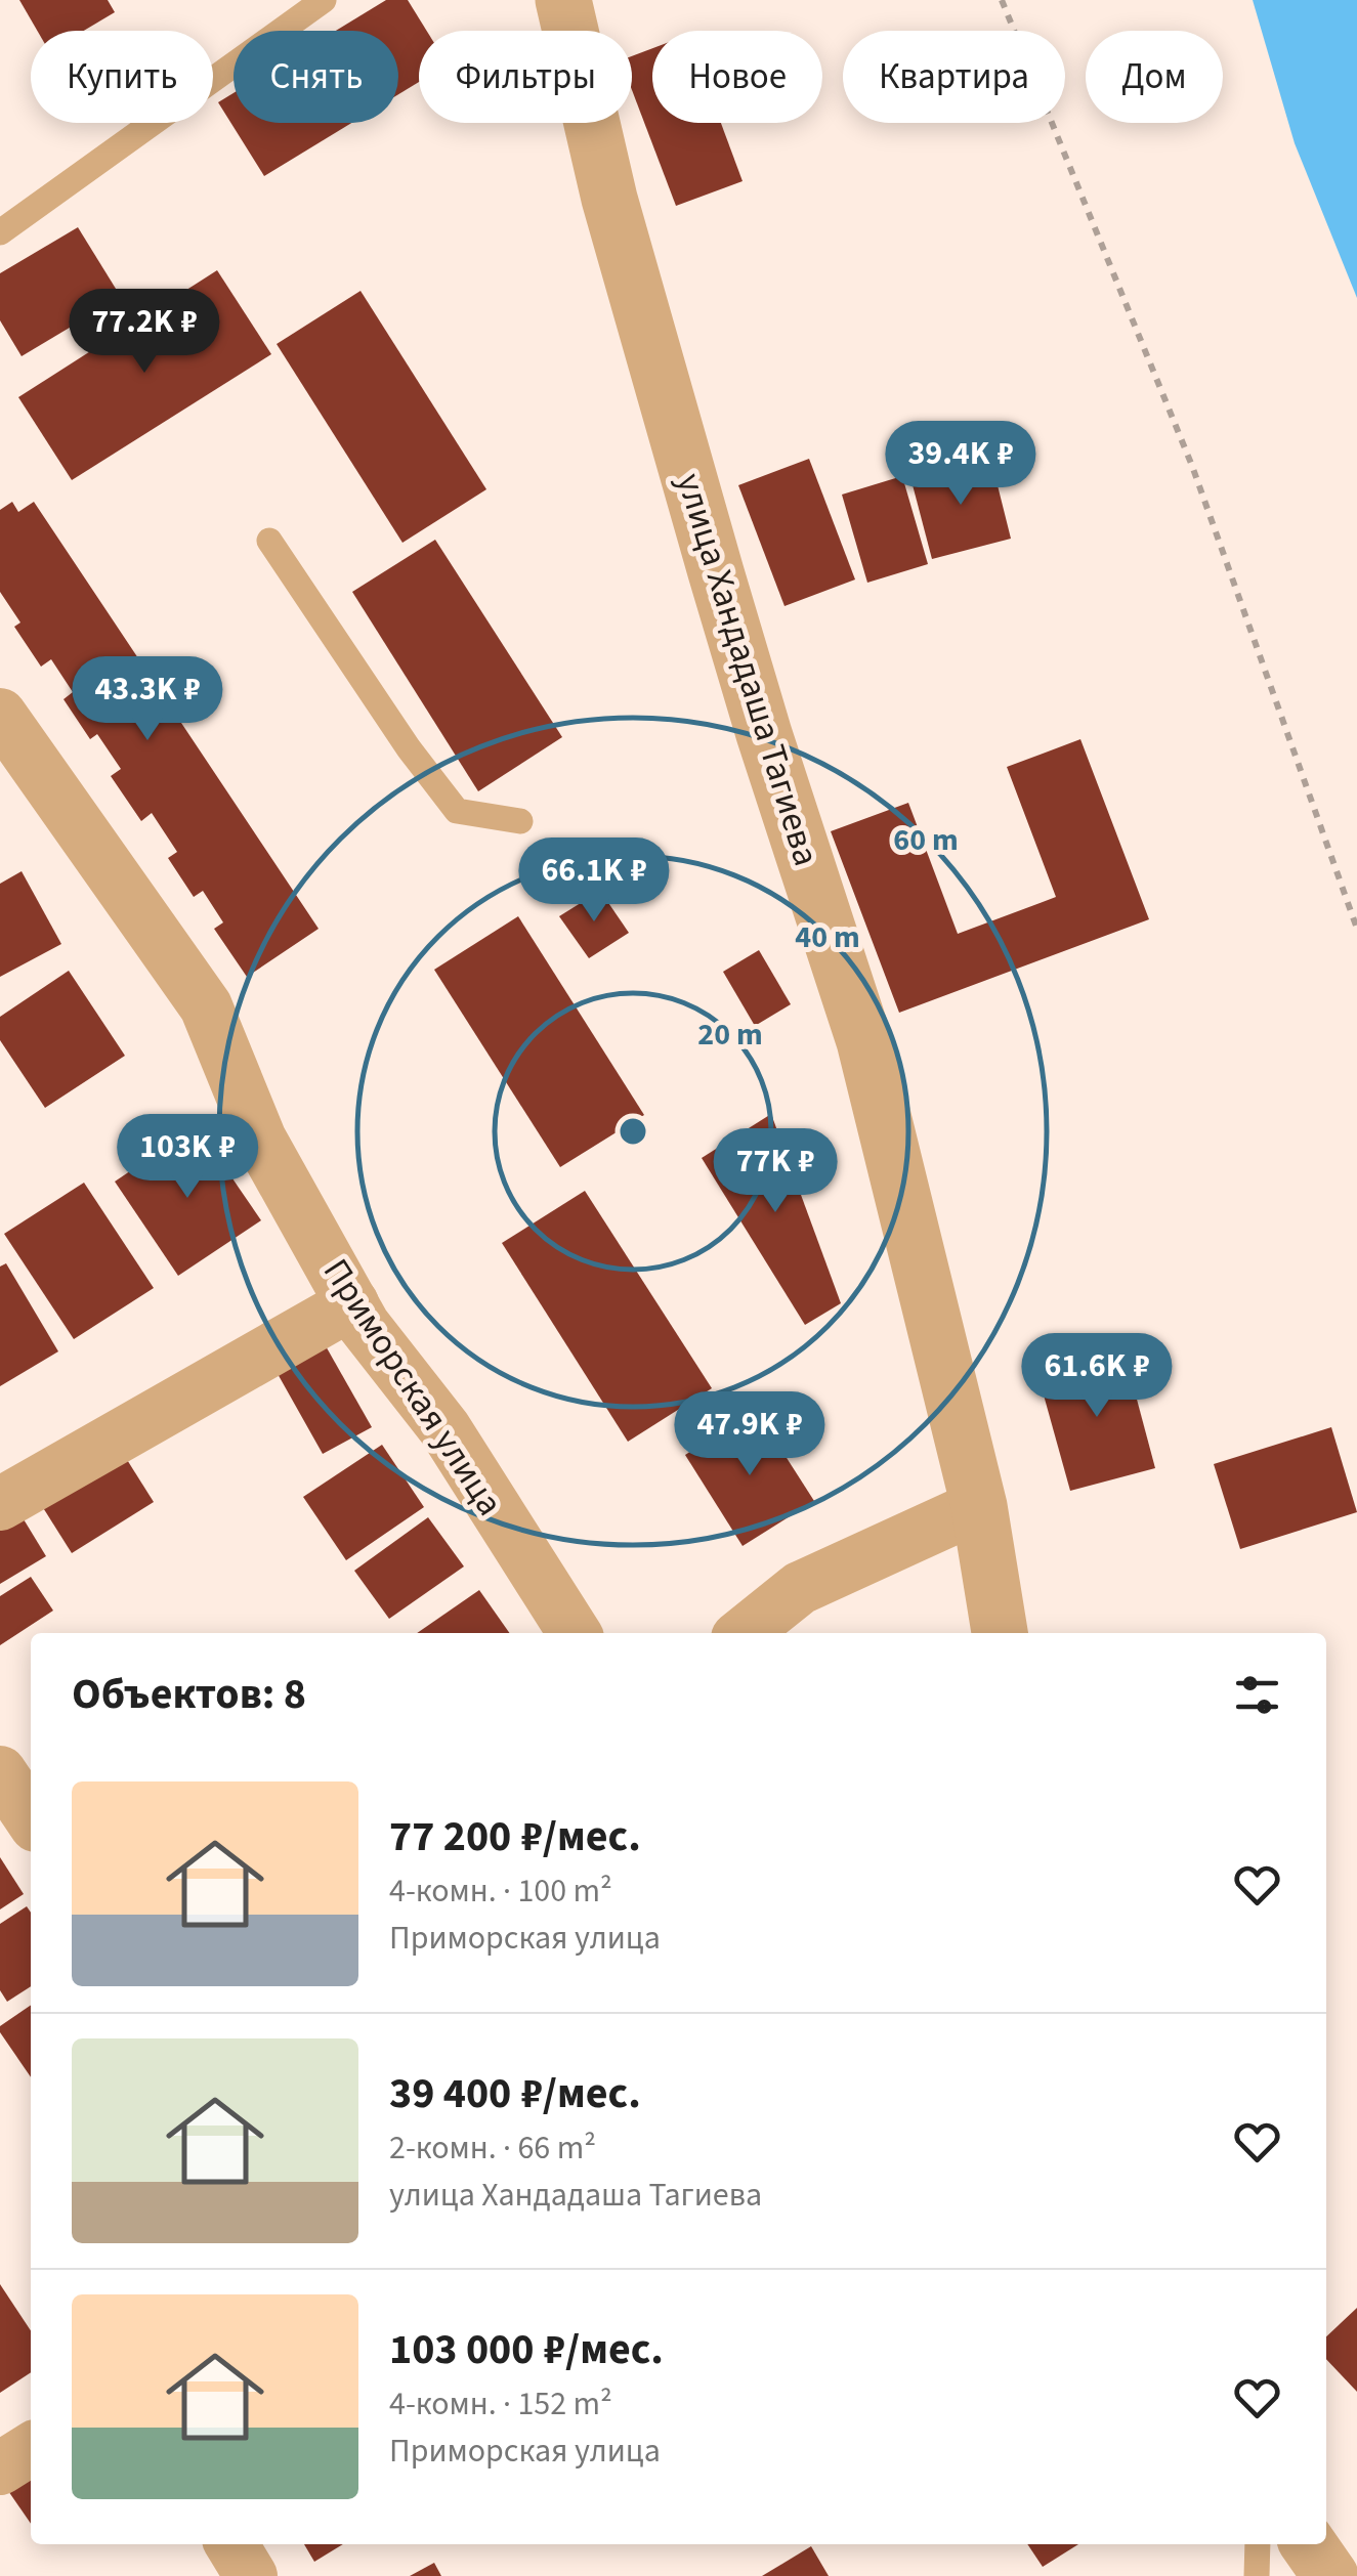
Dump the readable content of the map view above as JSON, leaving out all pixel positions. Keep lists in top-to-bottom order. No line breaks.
{"streets":{"street":["улица Хандадаша Тагиева","Приморская улица"]},"page":{"chip":["Купить","Снять","Фильтры","Новое","Квартира","Дом"],"price":["77.2K ₽","39.4K ₽","43.3K ₽","66.1K ₽","103K ₽","77K ₽","61.6K ₽","47.9K ₽"],"heading":"Объектов: 8","list":[{"name":"77 200 ₽/мес.","note":"4-комн. · 100 m² · Приморская улица"},{"name":"39 400 ₽/мес.","note":"2-комн. · 66 m² · улица Хандадаша Тагиева"},{"name":"103 000 ₽/мес.","note":"4-комн. · 152 m² · Приморская улица"}]},"rings":["60 m","40 m","20 m"]}
